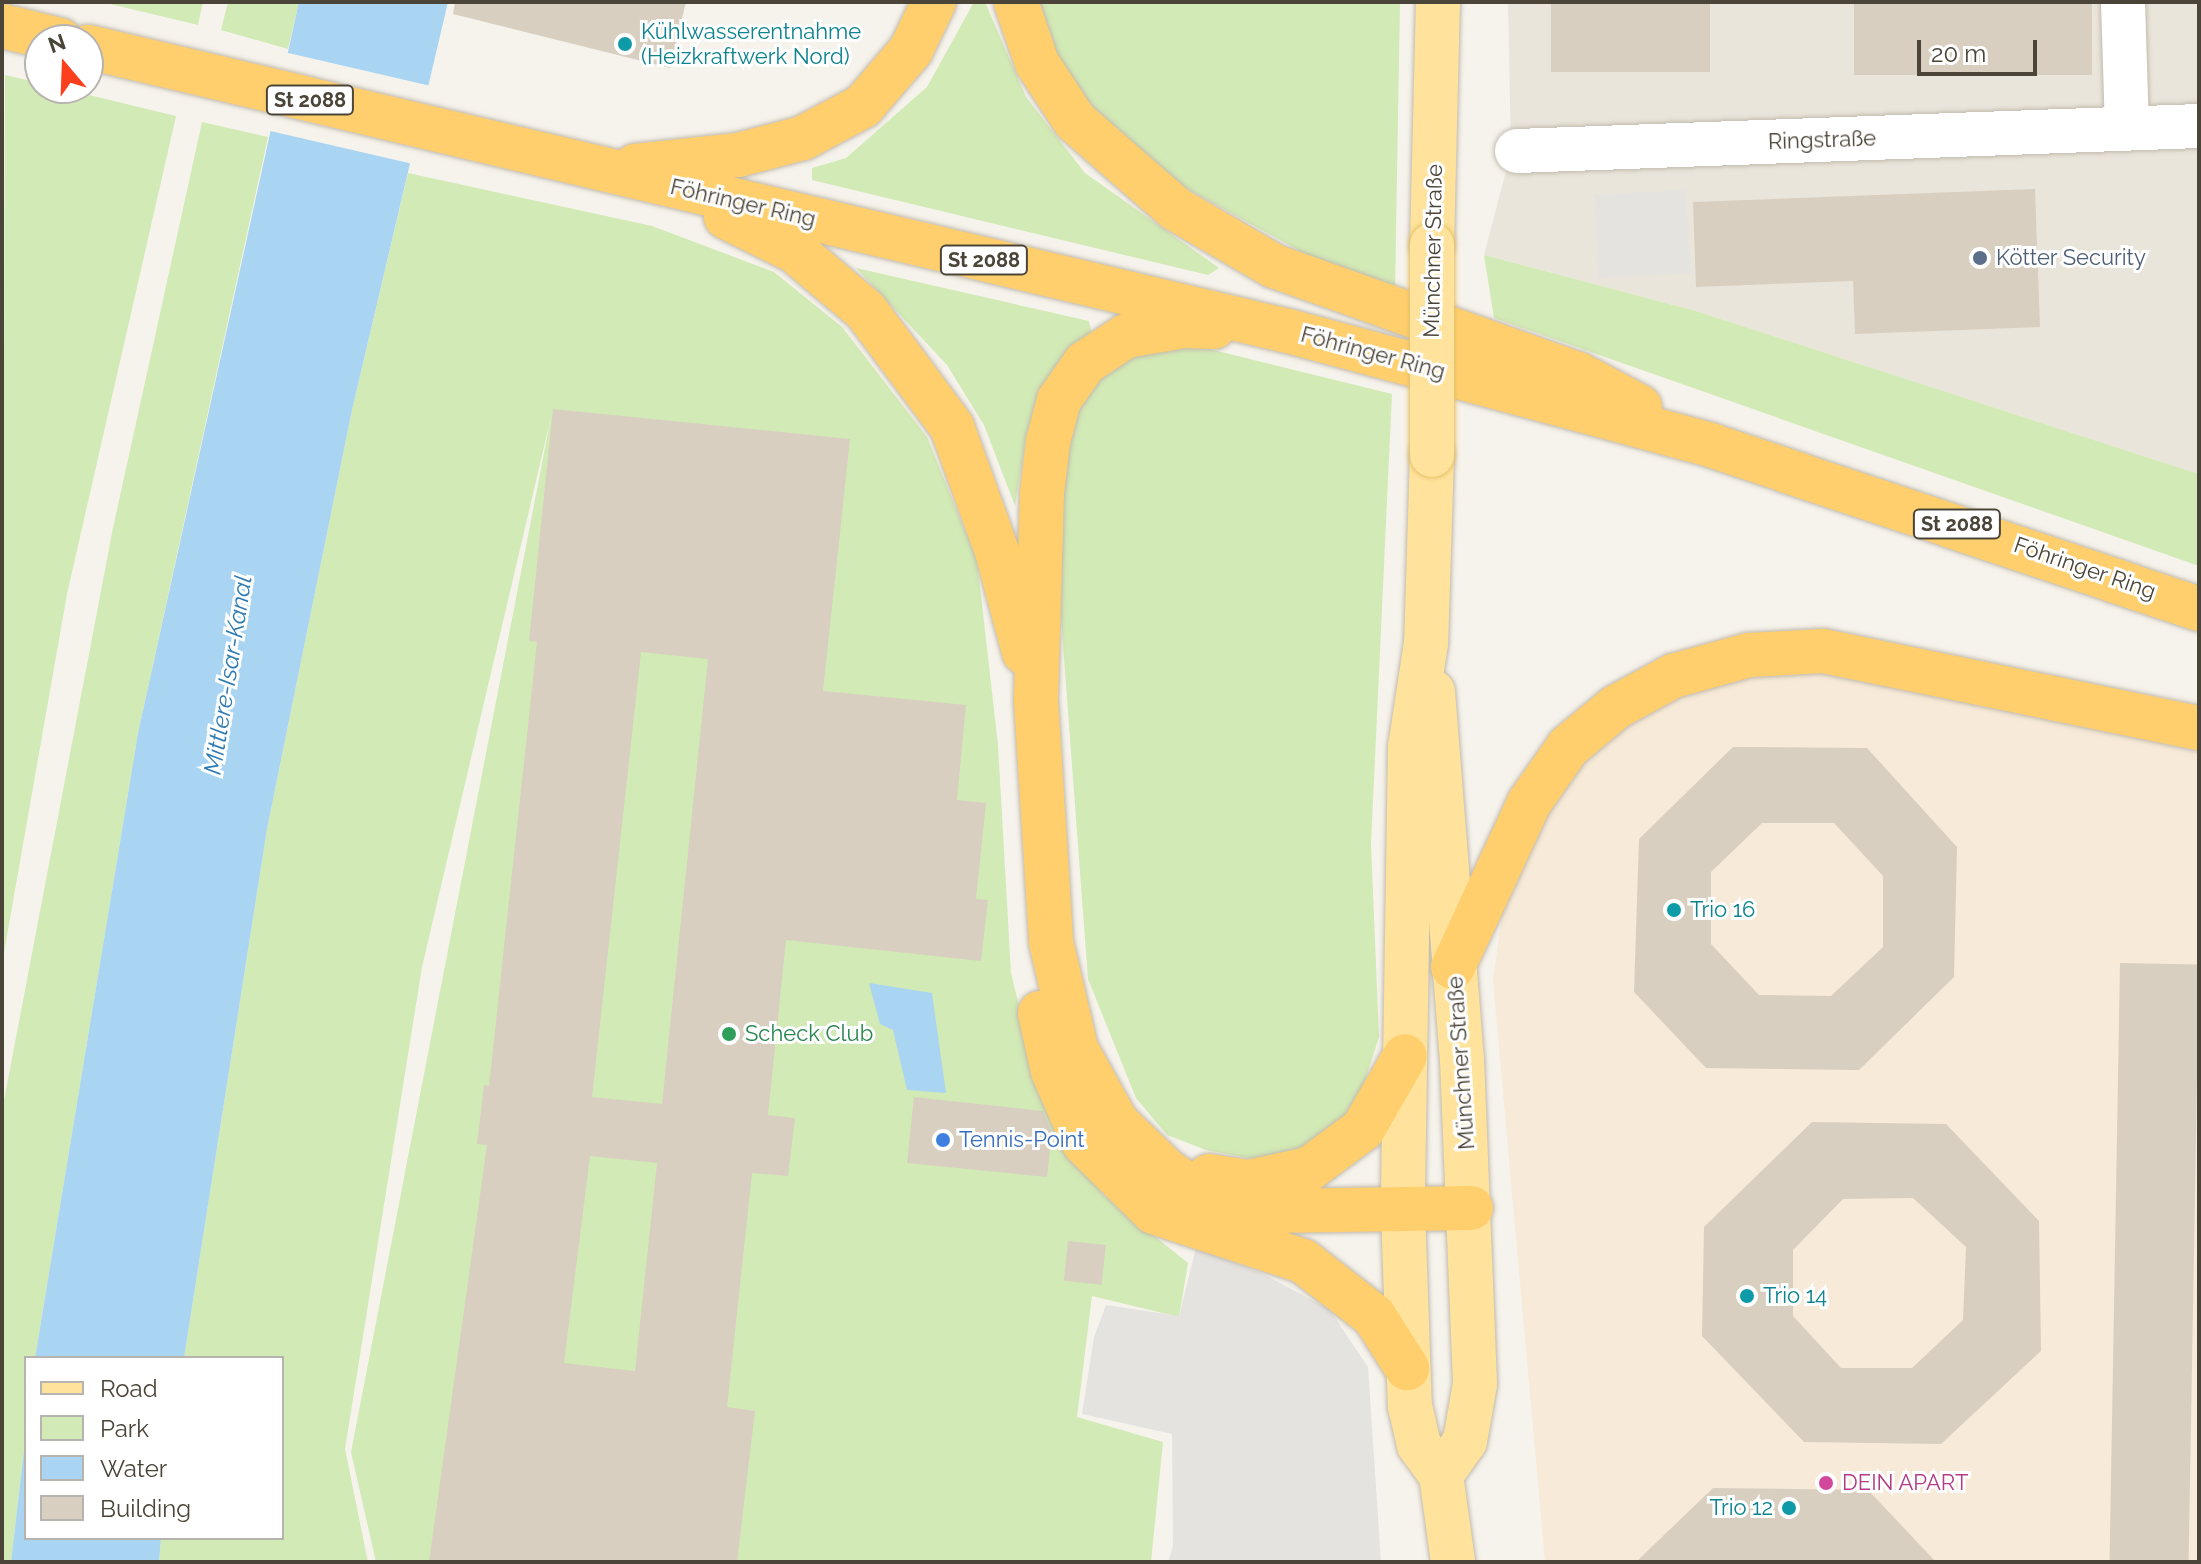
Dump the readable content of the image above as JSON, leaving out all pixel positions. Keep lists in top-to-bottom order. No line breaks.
{"streets":{"highway":["St 2088","Föhringer Ring"],"main road":["Münchner Straße"],"street":["Ringstraße"]},"water":["Mittlere-Isar-Kanal"],"places":["Kühlwasserentnahme (Heizkraftwerk Nord)","Kötter Security","Trio 16","Scheck Club","Tennis-Point","Trio 14","DEIN APART","Trio 12"],"legend":["Road","Park","Water","Building"],"scale_bar":"20 m","north":"top"}
